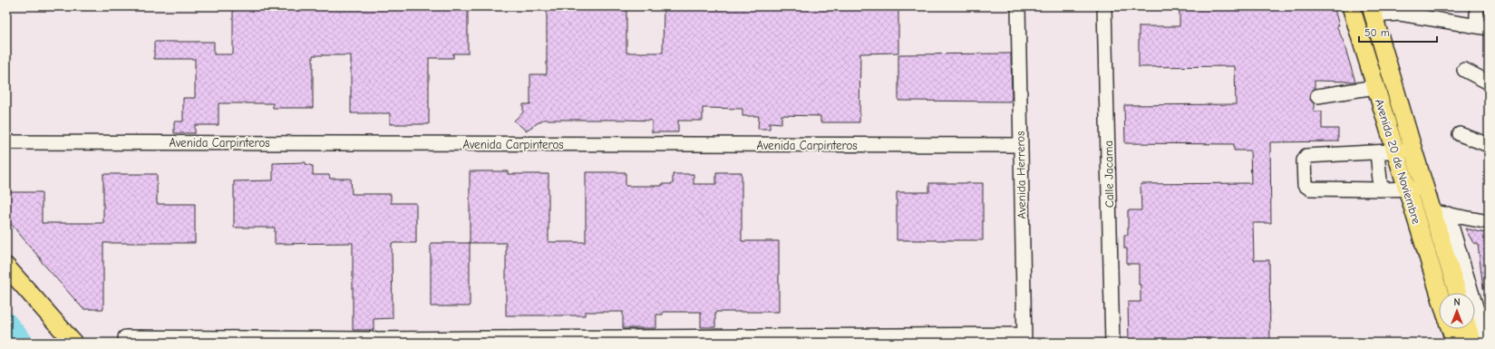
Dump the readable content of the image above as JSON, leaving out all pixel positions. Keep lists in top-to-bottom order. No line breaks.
{"streets":{"main road":["Avenida 20 de Noviembre"],"street":["Avenida Carpinteros","Calle Jacama","Avenida Herreros"]},"crossings":[["Avenida Carpinteros","Avenida Herreros"]],"scale_bar":"50 m","north":"top"}
